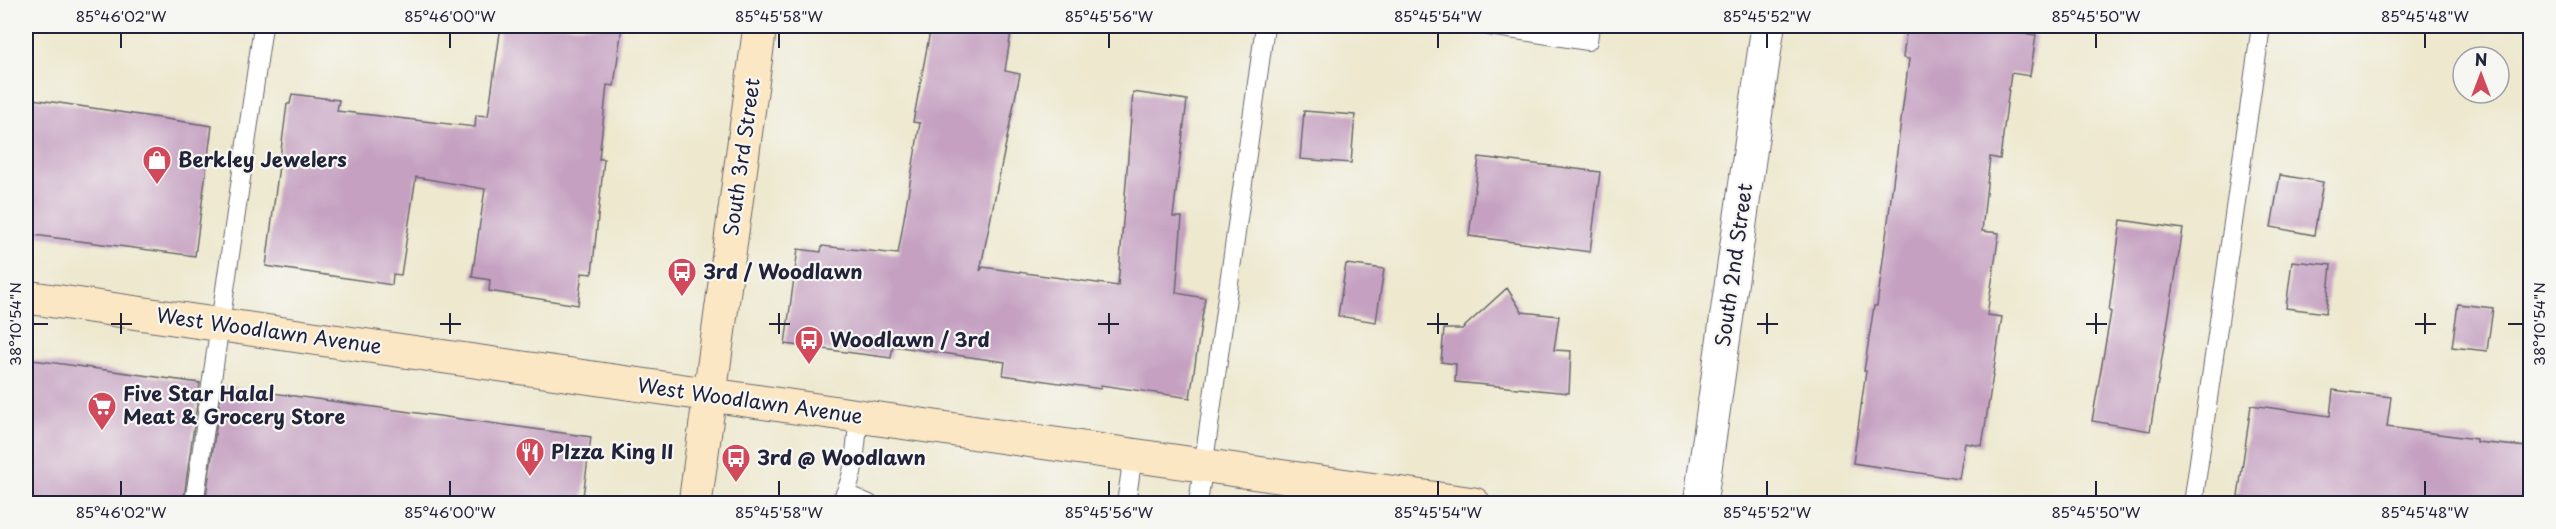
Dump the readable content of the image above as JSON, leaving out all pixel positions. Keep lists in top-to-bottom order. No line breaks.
{"streets":{"main road":["South 3rd Street","West Woodlawn Avenue"],"street":["South 2nd Street"]},"crossings":[["South 3rd Street","West Woodlawn Avenue"]],"places":{"shop":["Berkley Jewelers"],"bus stop":["3rd / Woodlawn","Woodlawn / 3rd","3rd @ Woodlawn"],"supermarket":["Five Star Halal Meat & Grocery Store"],"restaurant":["PIzza King II"]},"north":"top","coordinates":["85°46'02\"W","85°46'00\"W","85°45'58\"W","85°45'56\"W","85°45'54\"W","85°45'52\"W","85°45'50\"W","85°45'48\"W","38°10'54\"N"]}
